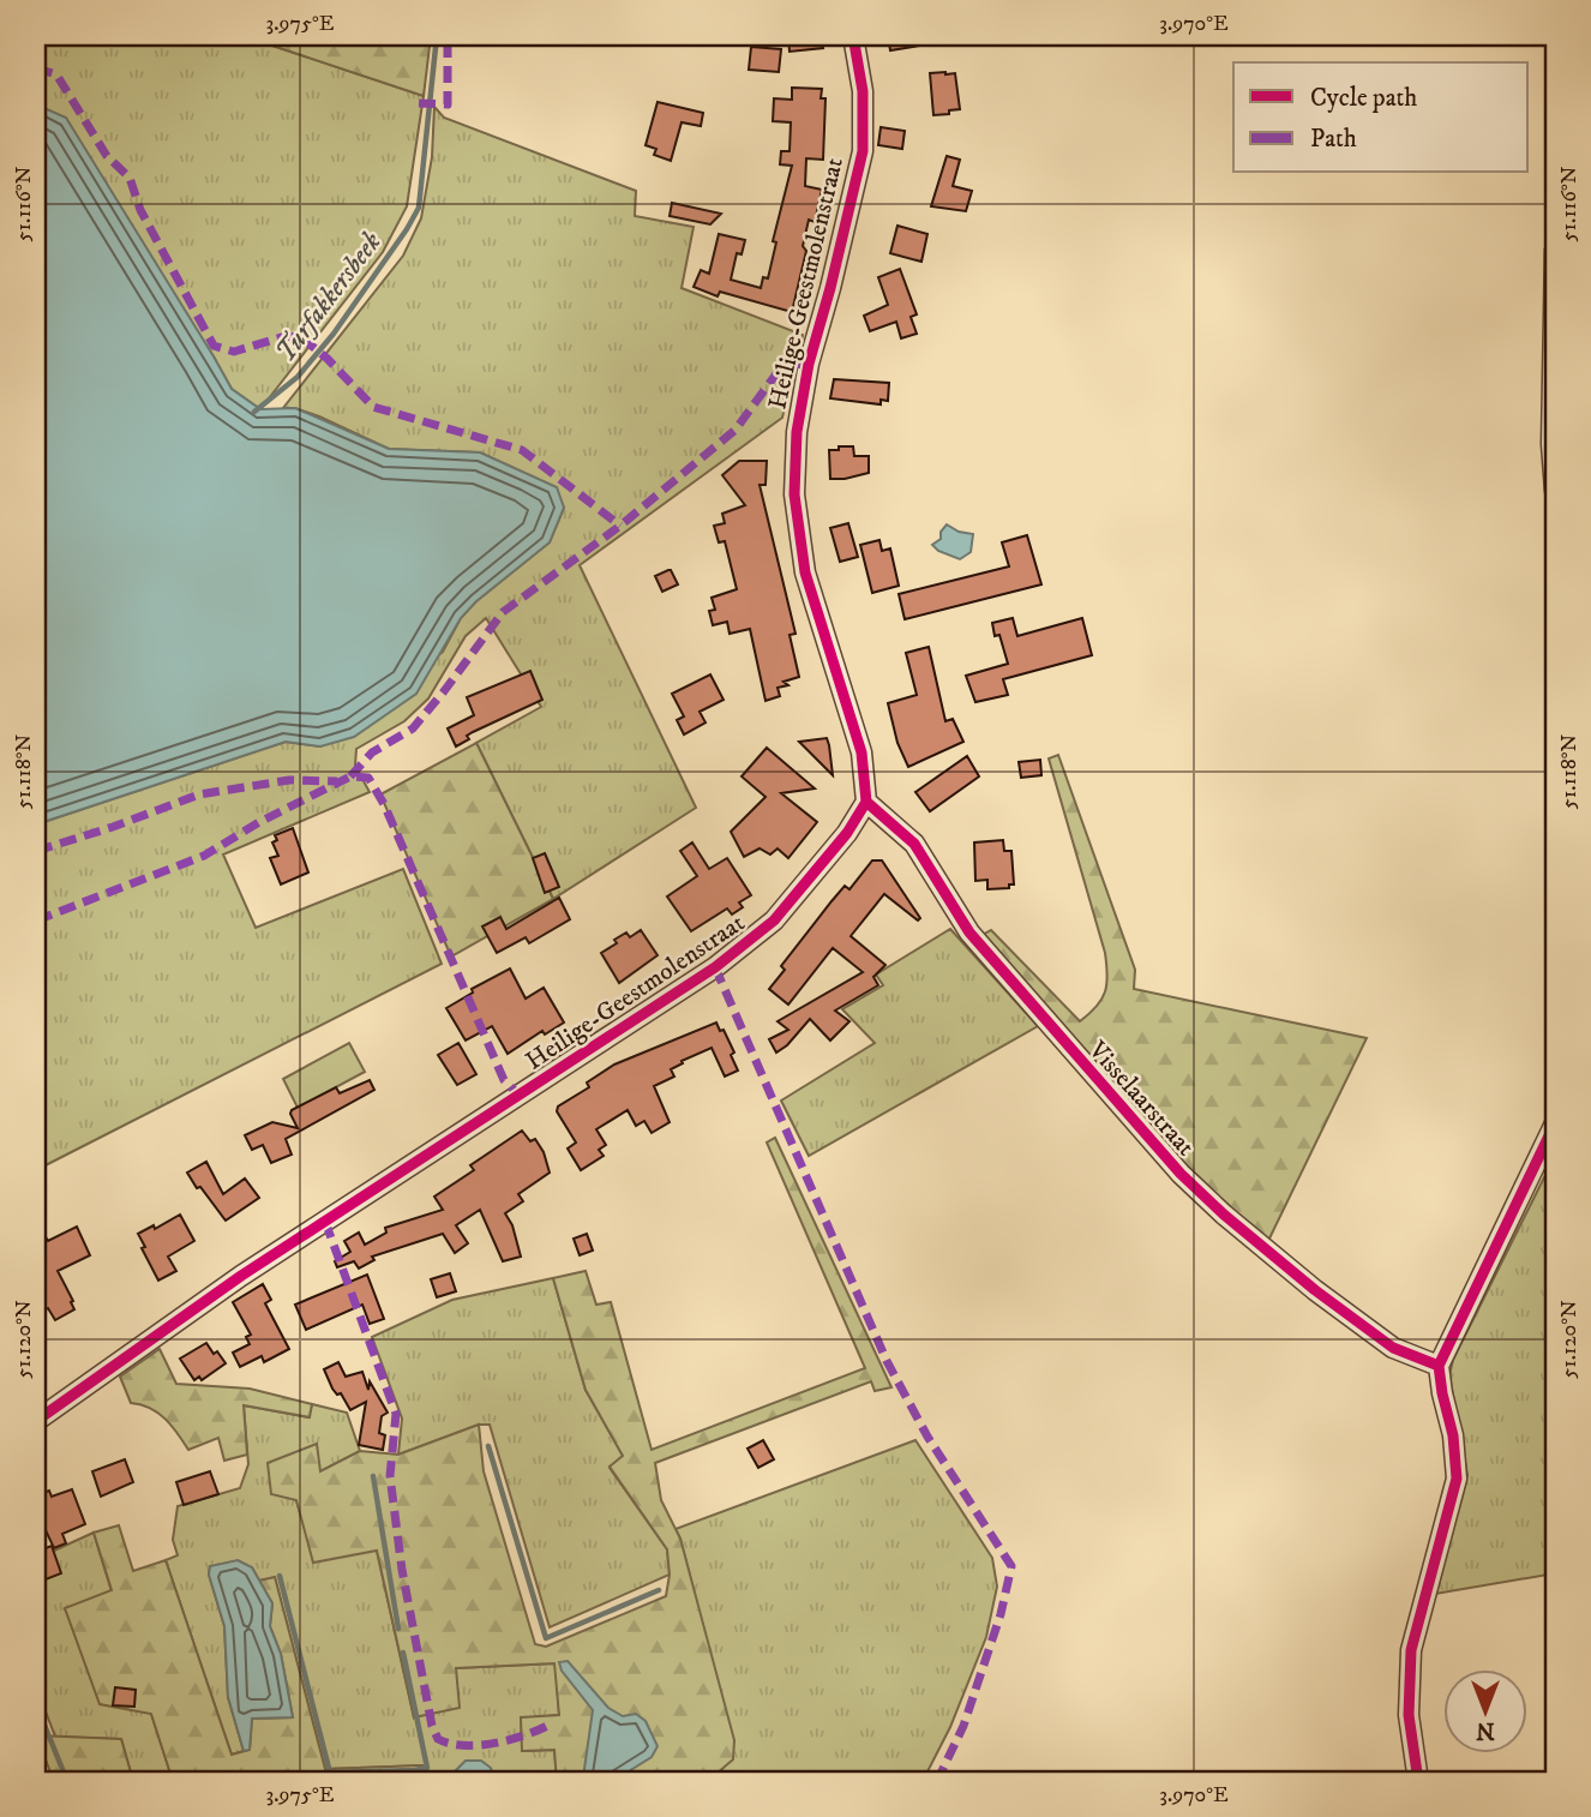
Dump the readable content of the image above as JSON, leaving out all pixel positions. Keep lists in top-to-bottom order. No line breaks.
{"streets":{"street":["Heilige-Geestmolenstraat","Visselaarstraat"]},"crossings":[["Heilige-Geestmolenstraat","Visselaarstraat"]],"water":["Turfakkersbeek"],"legend":["Cycle path","Path"],"north":"bottom","coordinates":["3.975°E","3.970°E","51.116°N","51.118°N","51.120°N"]}
